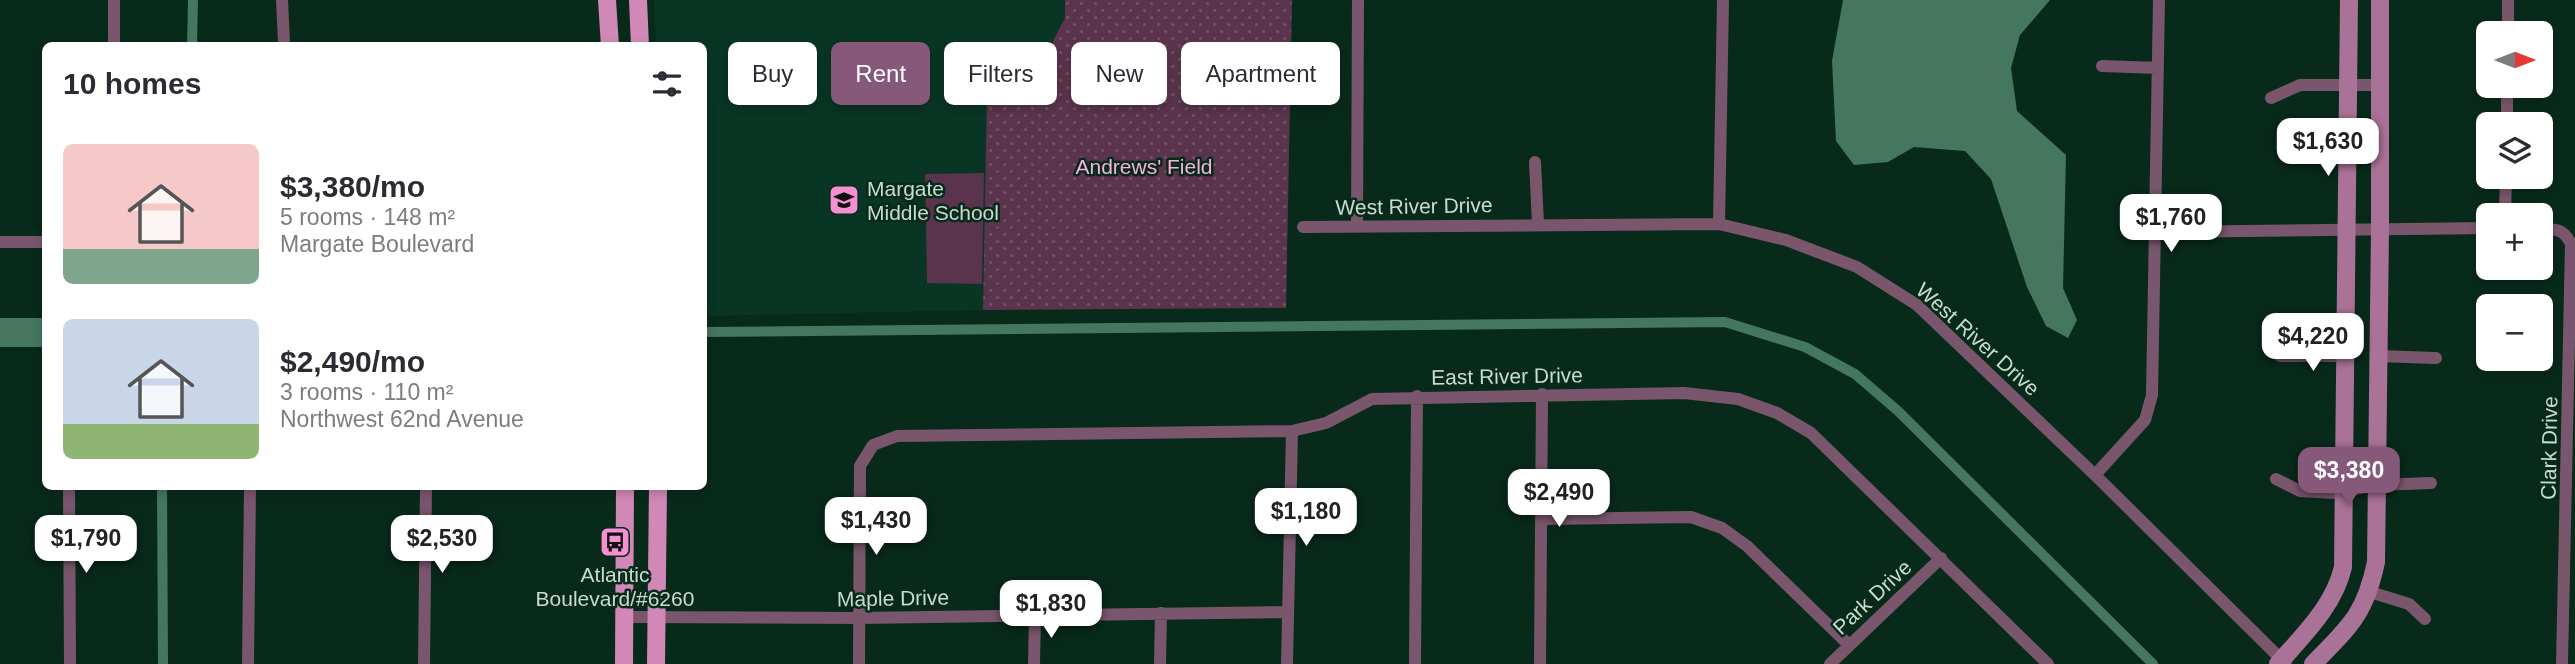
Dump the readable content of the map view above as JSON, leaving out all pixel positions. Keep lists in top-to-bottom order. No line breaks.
{"streets":{"street":["West River Drive","East River Drive","Clark Drive","Park Drive","Maple Drive"]},"crossings":[["East River Drive","Park Drive"],["East River Drive","Maple Drive"]],"parks":["Andrews' Field"],"places":{"school or university":["Margate Middle School"],"bus stop":["Atlantic Boulevard/#6260"]},"north":"right","page":{"map_buttons":["+","−"],"chip":["Buy","Rent","Filters","New","Apartment"],"heading":"10 homes","price":["$1,630","$1,760","$4,220","$3,380","$2,490","$1,180","$1,430","$1,790","$2,530","$1,830"],"list":[{"name":"$3,380/mo","note":"5 rooms · 148 m² · Margate Boulevard"},{"name":"$2,490/mo","note":"3 rooms · 110 m² · Northwest 62nd Avenue"}]}}
